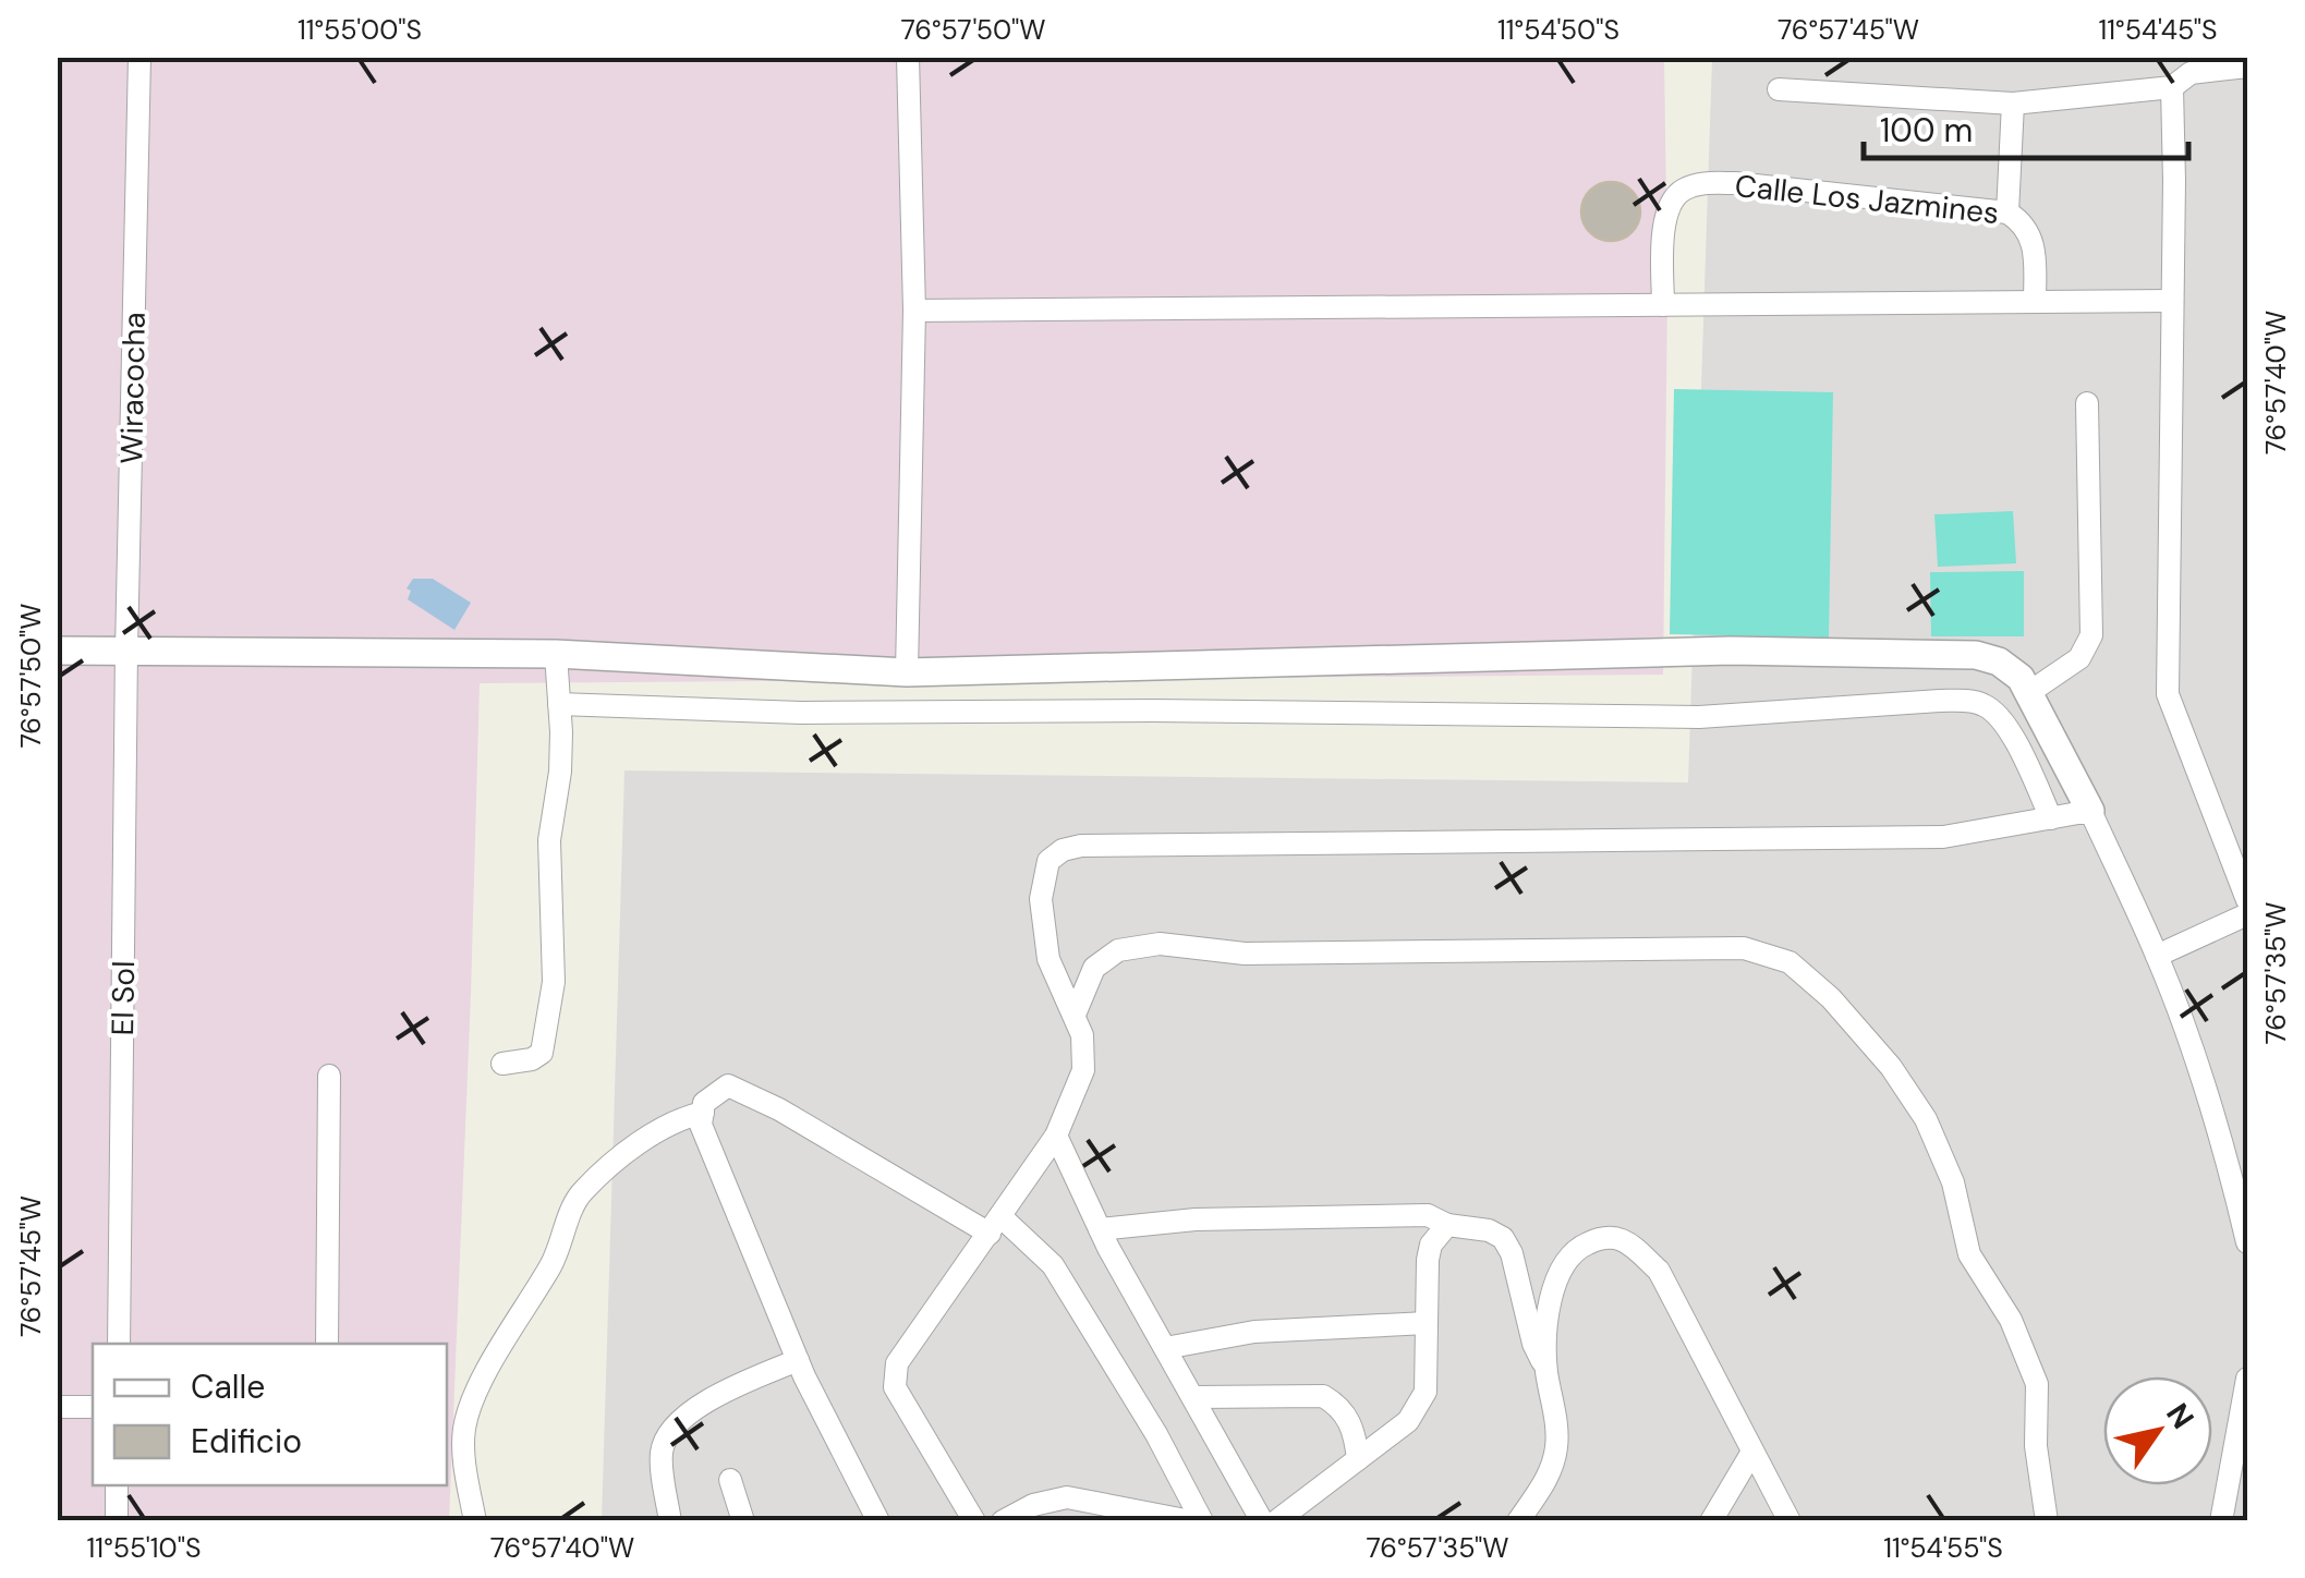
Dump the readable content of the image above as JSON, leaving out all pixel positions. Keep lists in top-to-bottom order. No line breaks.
{"streets":{"street":["Calle Los Jazmines","Wiracocha","El Sol"]},"crossings":[["Wiracocha","El Sol"]],"legend":["Calle","Edificio"],"scale_bar":"100 m","north":"top right","coordinates":["11°55'00\"S","76°57'50\"W","11°54'50\"S","76°57'45\"W","11°54'45\"S","76°57'40\"W","76°57'35\"W","11°55'10\"S","11°54'55\"S"]}
